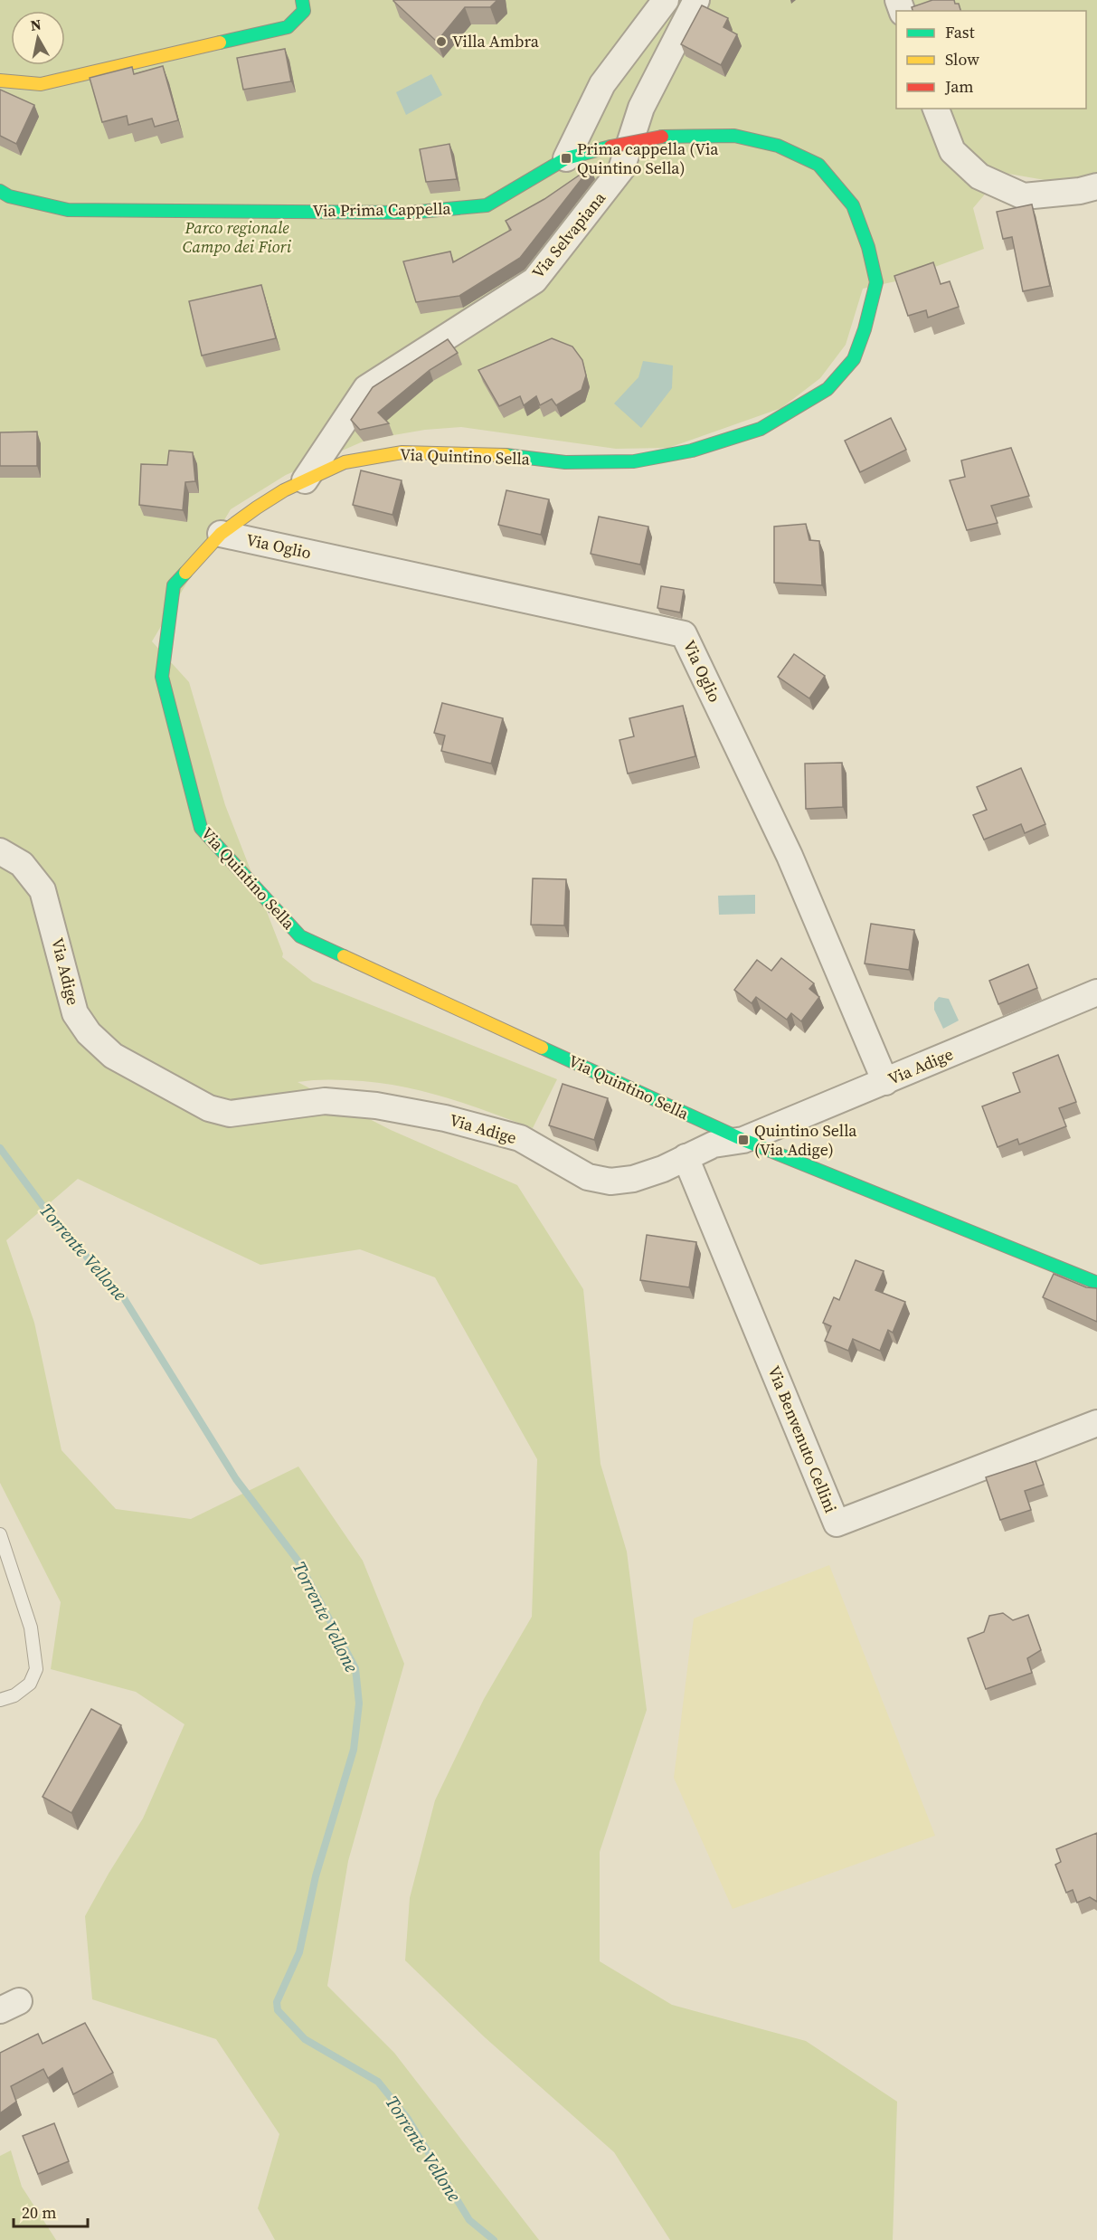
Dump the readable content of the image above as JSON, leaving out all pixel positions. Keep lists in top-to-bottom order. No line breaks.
{"streets":{"street":["Via Prima Cappella","Via Selvapiana","Via Quintino Sella","Via Oglio","Via Adige","Via Benvenuto Cellini"]},"crossings":[["Via Prima Cappella","Via Quintino Sella"],["Via Selvapiana","Via Quintino Sella"],["Via Quintino Sella","Via Oglio"],["Via Quintino Sella","Via Adige"],["Via Oglio","Via Adige"],["Via Adige","Via Benvenuto Cellini"]],"water":["Torrente Vellone"],"parks":["Parco regionale Campo dei Fiori"],"places":{"other":["Villa Ambra"],"transit":["Prima cappella (Via Quintino Sella)","Quintino Sella (Via Adige)"]},"legend":["Fast","Slow","Jam"],"scale_bar":"20 m","north":"top"}
